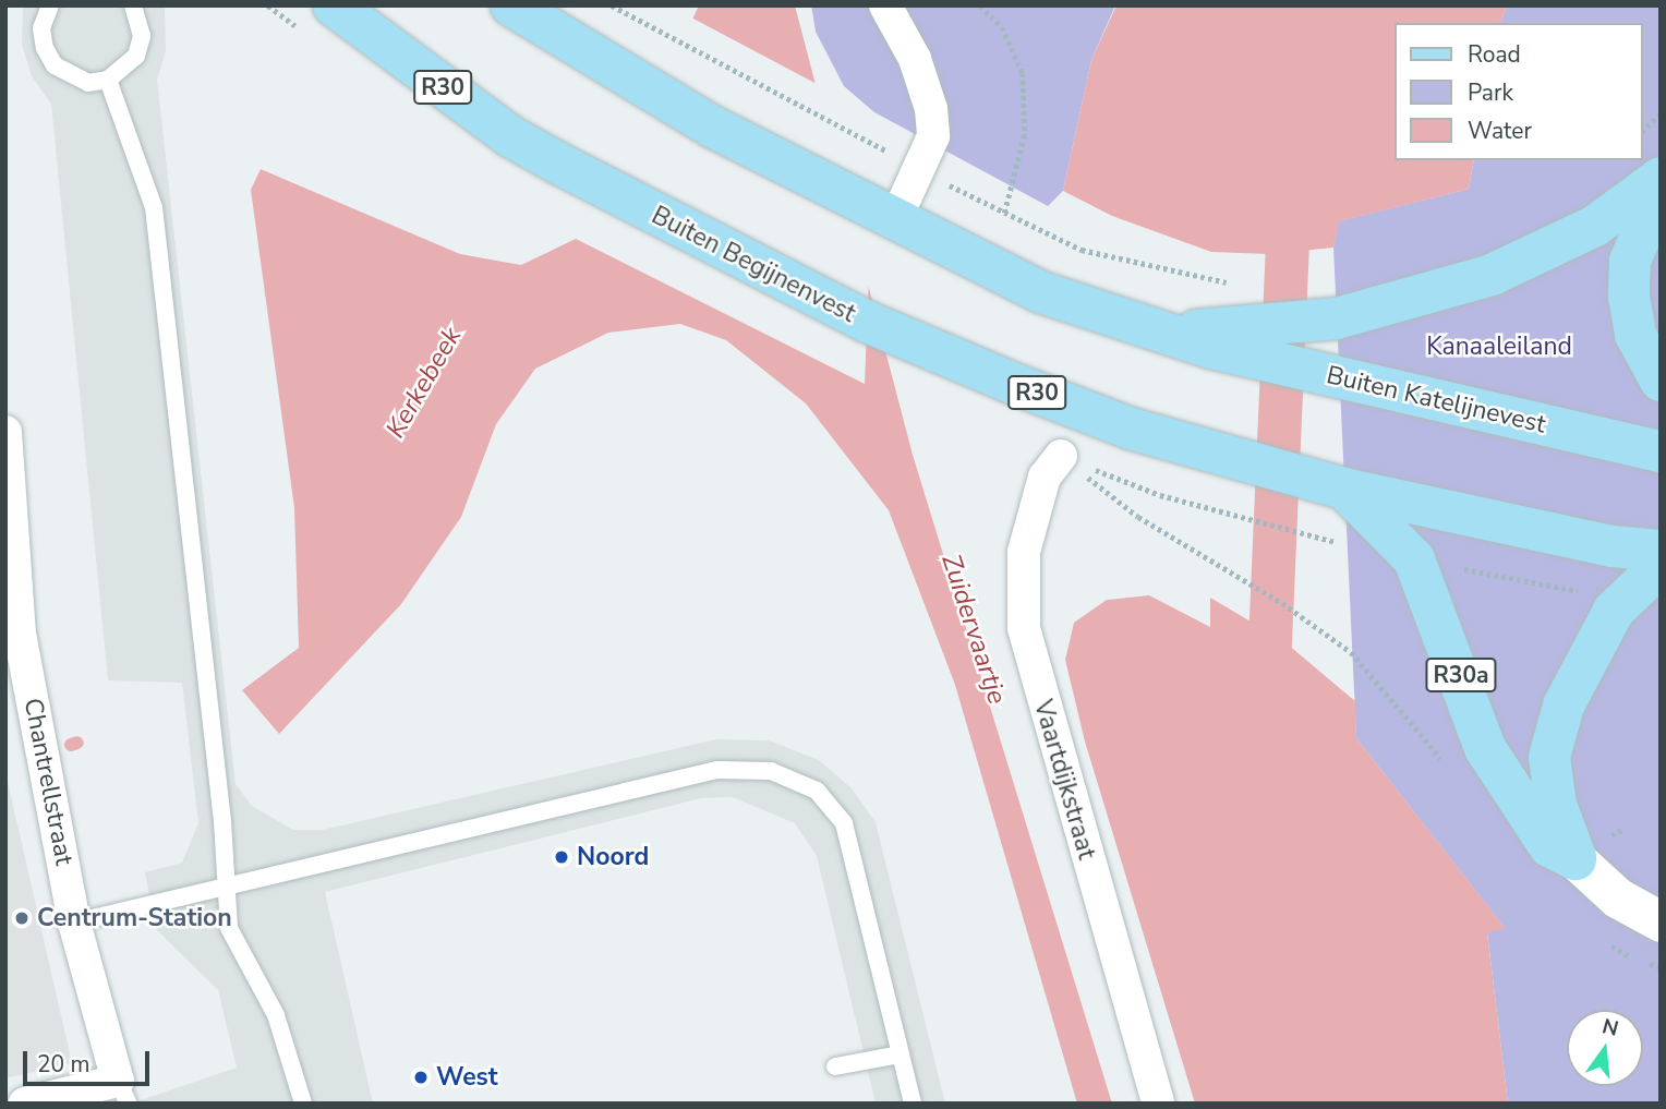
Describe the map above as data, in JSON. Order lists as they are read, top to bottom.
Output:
{
  "streets": {
    "main road": [
      "R30",
      "Buiten Begijnenvest",
      "Buiten Katelijnevest",
      "R30a"
    ],
    "street": ["Vaartdijkstraat", "Chantrellstraat"]
  },
  "crossings": [
    ["R30", "Buiten Begijnenvest"],
    ["R30", "R30a"],
    ["Buiten Begijnenvest", "R30a"]
  ],
  "water": ["Kerkebeek", "Zuidervaartje"],
  "parks": ["Kanaaleiland"],
  "places": ["Noord", "Centrum-Station", "West"],
  "legend": ["Road", "Park", "Water"],
  "scale_bar": "20 m",
  "north": "top"
}
